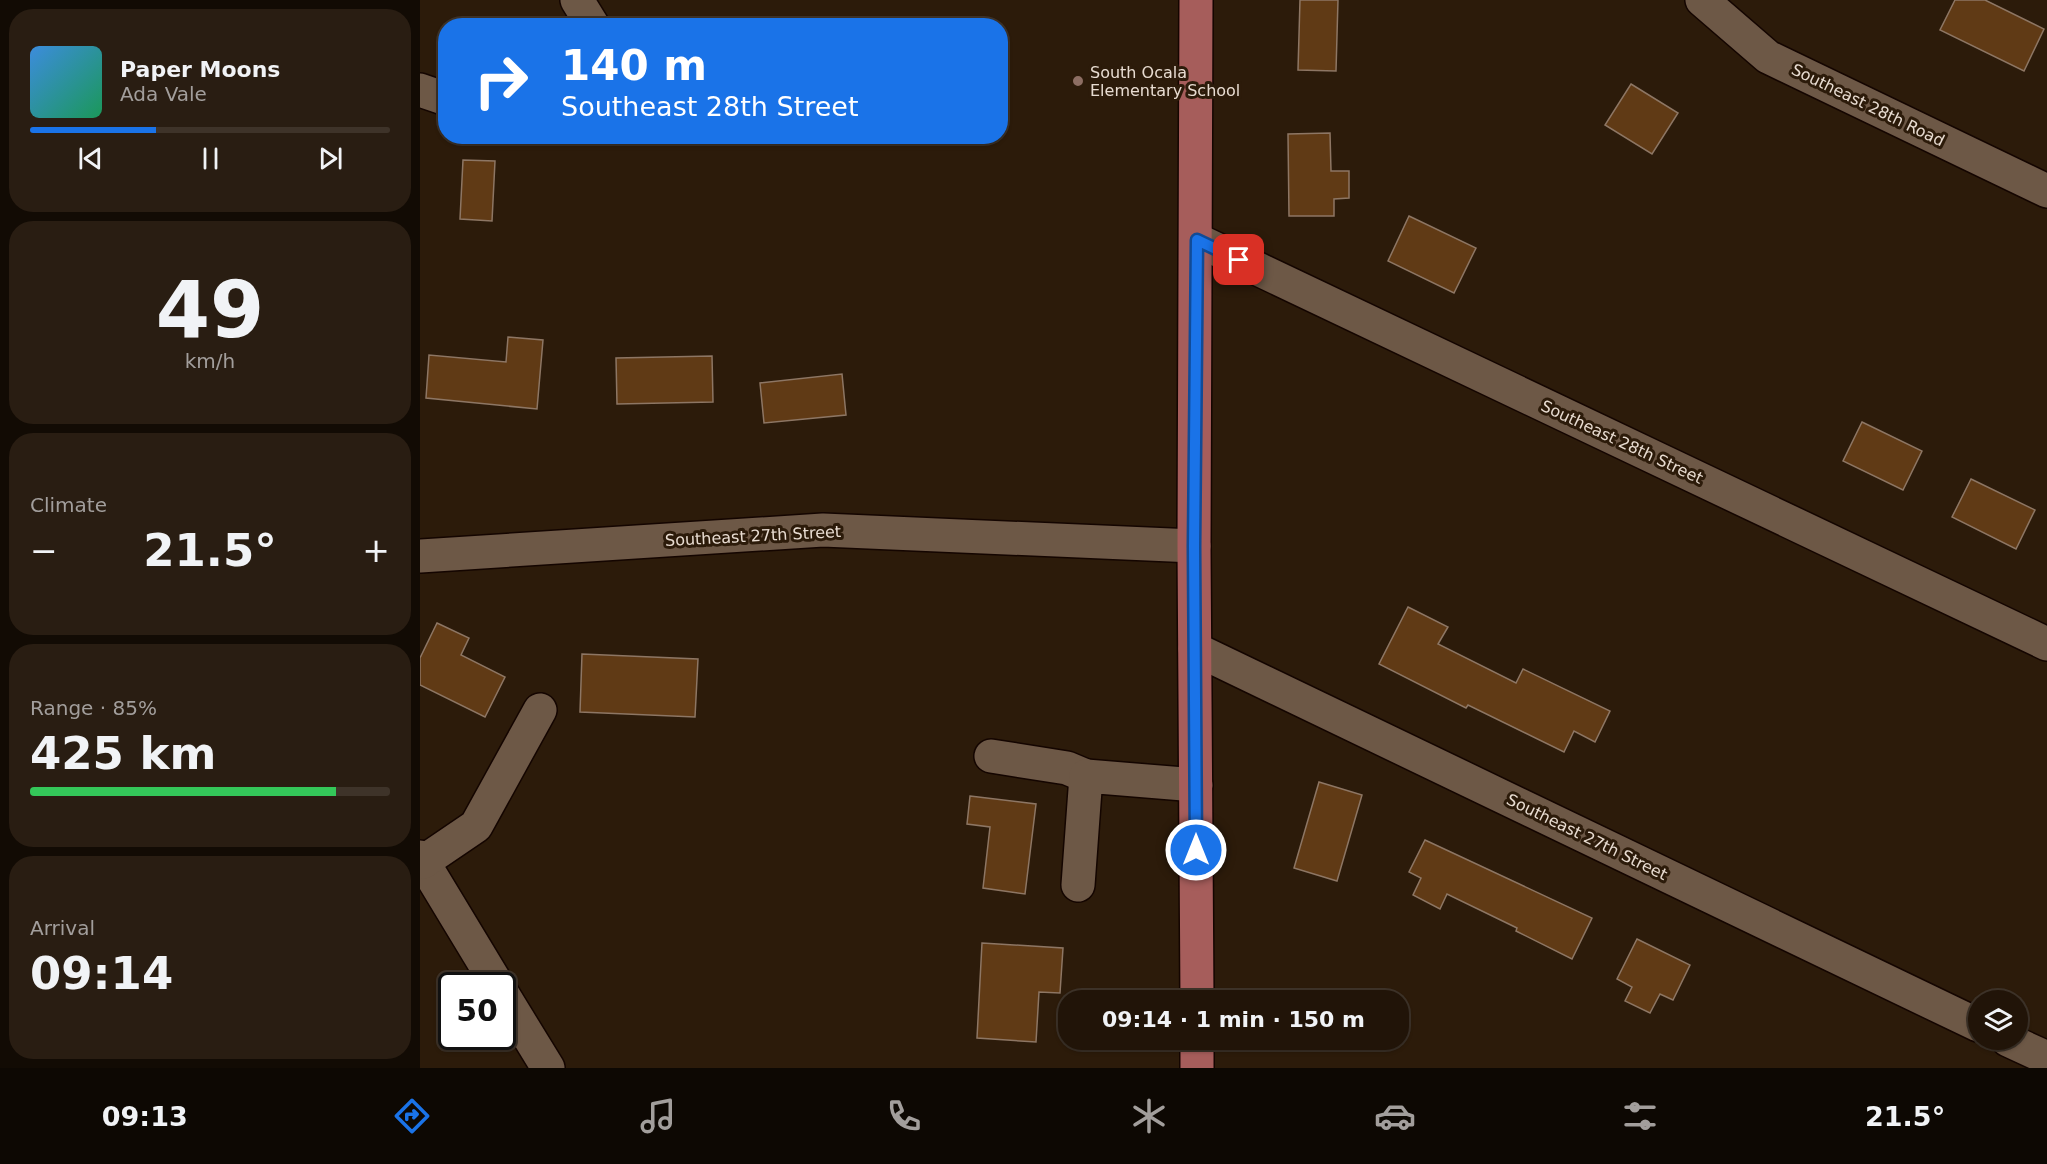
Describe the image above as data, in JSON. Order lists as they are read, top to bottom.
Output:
{
  "streets": {
    "street": ["Southeast 28th Road", "Southeast 28th Street", "Southeast 27th Street"]
  },
  "places": ["South Ocala Elementary School"],
  "page": {
    "turn": ["140 m", "Southeast 28th Street"],
    "song": ["Paper Moons", "Ada Vale"],
    "tile": [
      ["49", "km/h"],
      "Climate",
      ["Range · 85%", "425 km"],
      ["Arrival", "09:14"]
    ],
    "heat": ["−", "21.5°", "+"],
    "limit": "50",
    "trip": "09:14 · 1 min · 150 m",
    "tabs": ["09:13", "21.5°"]
  }
}
